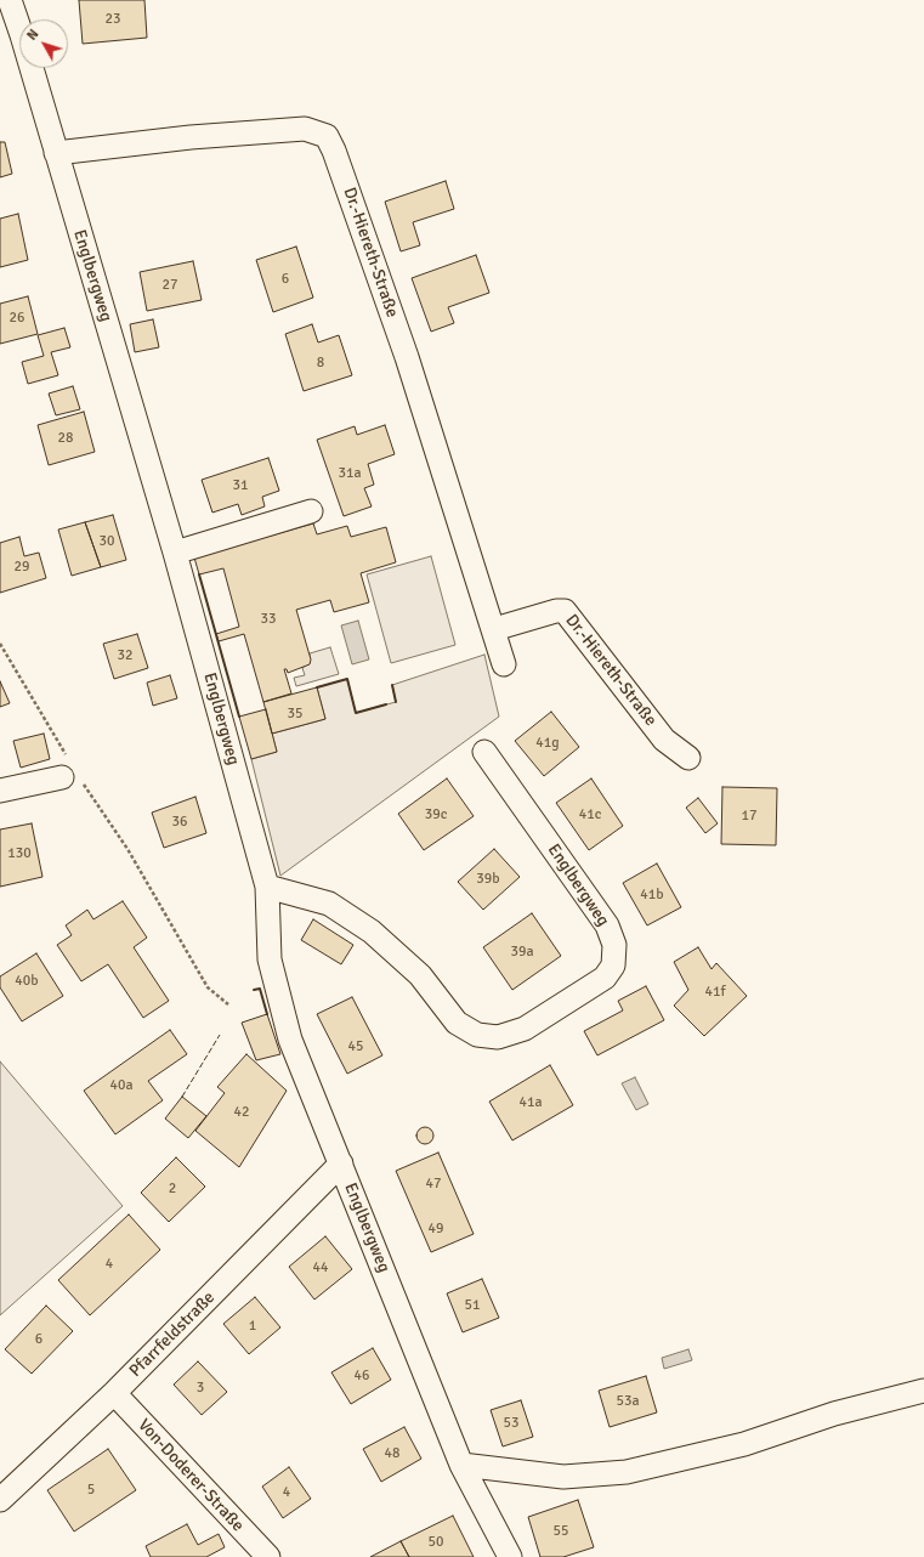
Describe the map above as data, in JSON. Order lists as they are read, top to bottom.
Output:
{
  "streets": {
    "street": [
      "Dr.-Hiereth-Straße",
      "Englbergweg",
      "Pfarrfeldstraße",
      "Von-Doderer-Straße"
    ]
  },
  "crossings": [
    ["Dr.-Hiereth-Straße", "Englbergweg"],
    ["Englbergweg", "Pfarrfeldstraße"],
    ["Pfarrfeldstraße", "Von-Doderer-Straße"]
  ],
  "house_numbers": [
    "23",
    "6",
    "27",
    "26",
    "8",
    "28",
    "31a",
    "31",
    "30",
    "29",
    "33",
    "32",
    "35",
    "41g",
    "39c",
    "41c",
    "17",
    "36",
    "130",
    "39b",
    "41b",
    "39a",
    "40b",
    "41f",
    "45",
    "40a",
    "41a",
    "42",
    "47",
    "2",
    "49",
    "4",
    "44",
    "51",
    "1",
    "6",
    "46",
    "3",
    "53a",
    "53",
    "48",
    "5",
    "4",
    "55",
    "50"
  ],
  "north": "top left"
}
